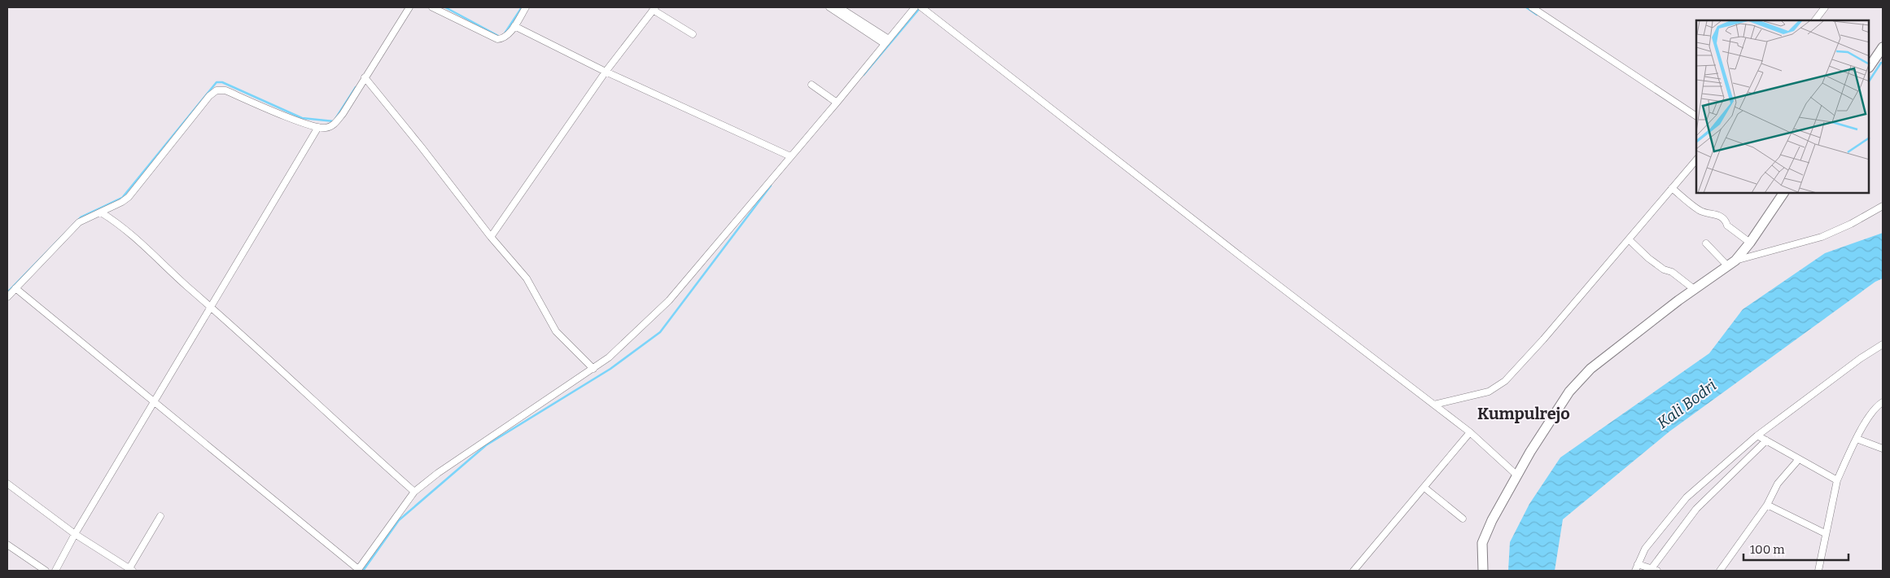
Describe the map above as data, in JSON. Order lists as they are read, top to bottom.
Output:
{
  "districts": ["Kumpulrejo"],
  "water": ["Kali Bodri"],
  "scale_bar": "100 m"
}
